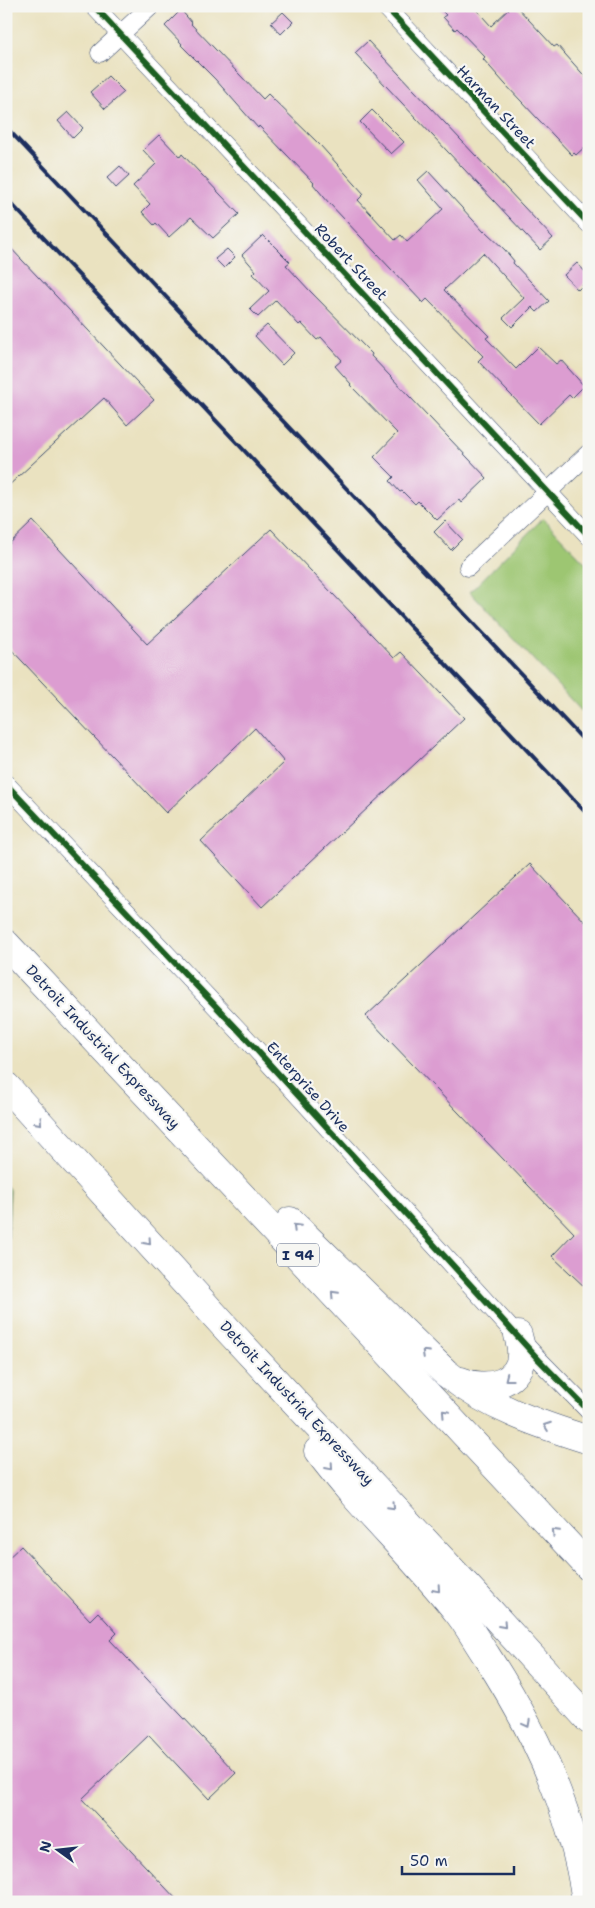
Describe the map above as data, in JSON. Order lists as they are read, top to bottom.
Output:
{
  "streets": {
    "highway": ["Detroit Industrial Expressway", "I 94"],
    "street": ["Harman Street", "Robert Street", "Enterprise Drive"]
  },
  "scale_bar": "50 m",
  "north": "left"
}
